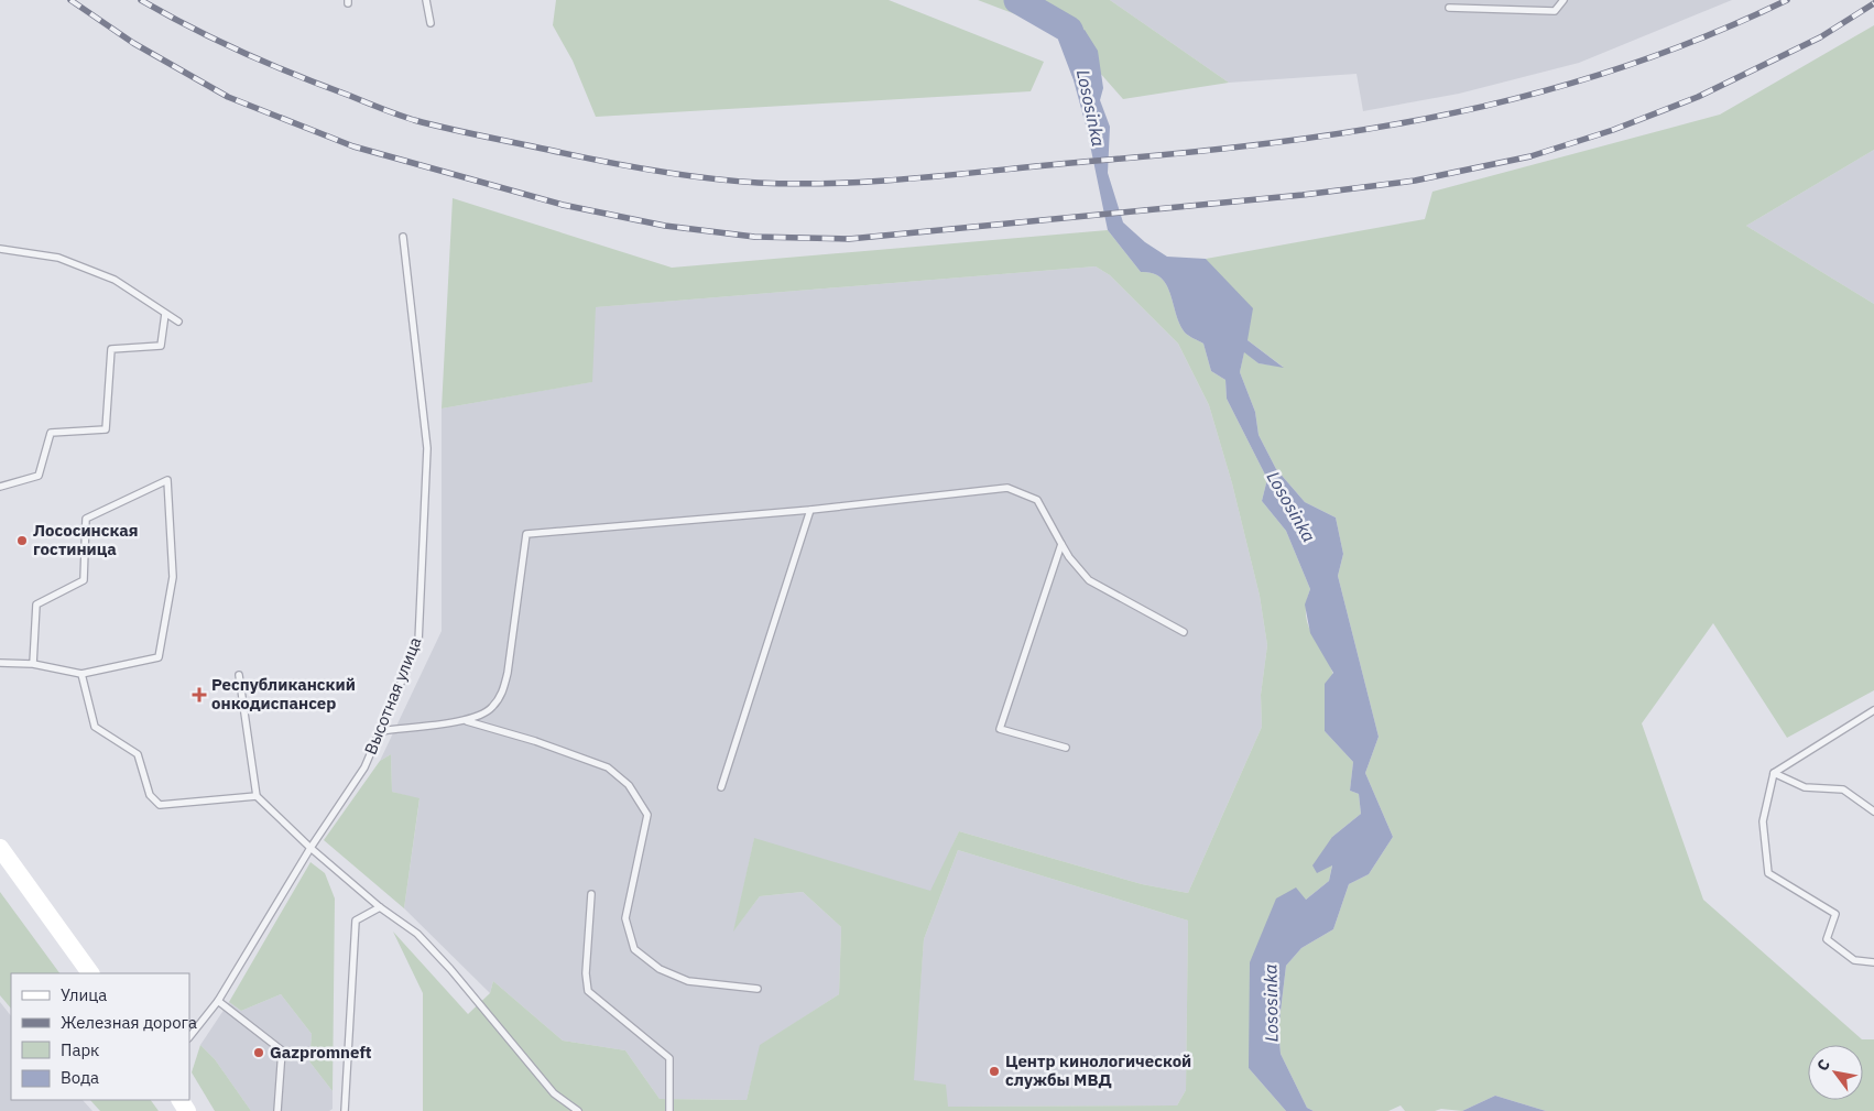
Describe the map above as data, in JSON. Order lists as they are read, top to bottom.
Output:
{
  "streets": {
    "lane": ["Высотная улица"]
  },
  "water": ["Lososinka"],
  "places": {
    "other": ["Лососинская гостиница", "Gazpromneft", "Центр кинологической службы МВД"],
    "health": ["Республиканский онкодиспансер"]
  },
  "legend": [
    "Улица",
    "Железная дорога",
    "Парк",
    "Вода"
  ],
  "north": "top left"
}
